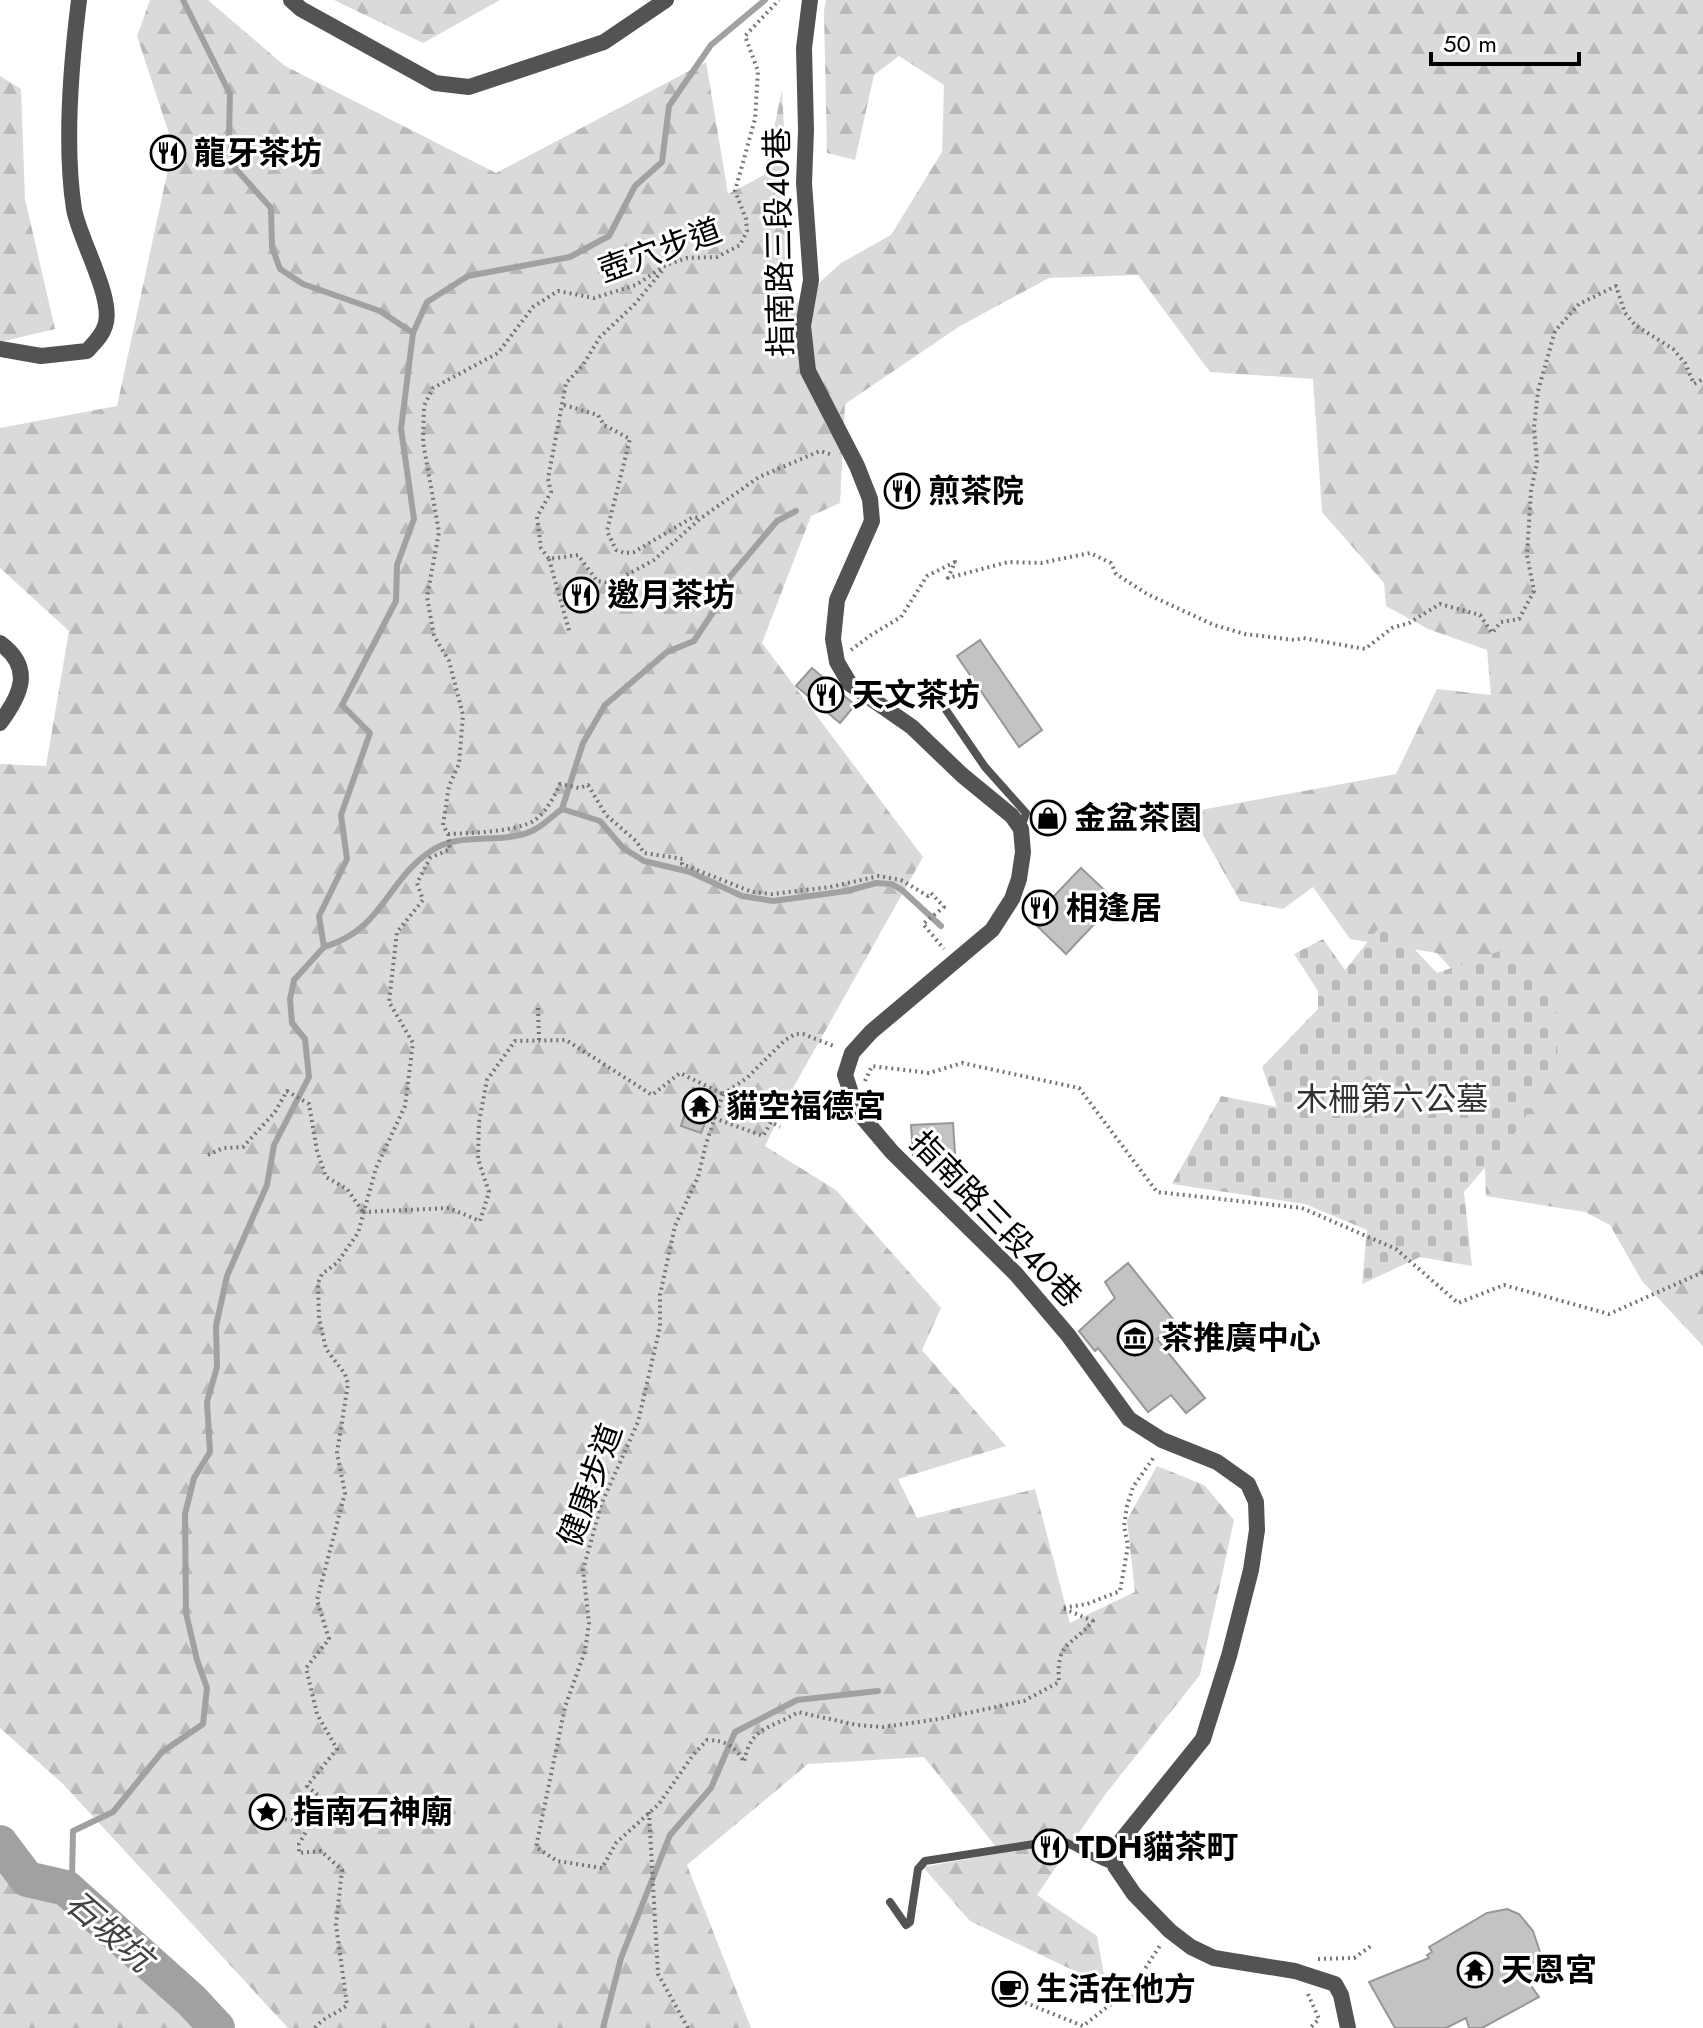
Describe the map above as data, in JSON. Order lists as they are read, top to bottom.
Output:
{
  "streets": {
    "street": ["指南路三段40巷"],
    "path": ["壺穴步道", "健康步道"]
  },
  "crossings": [
    ["指南路三段40巷", "健康步道"]
  ],
  "water": ["石坡坑"],
  "parks": ["木柵第六公墓"],
  "places": {
    "restaurant": [
      "龍牙茶坊",
      "煎茶院",
      "邀月茶坊",
      "天文茶坊",
      "相逢居",
      "TDH貓茶町"
    ],
    "shop": ["金盆茶園"],
    "temple": ["貓空福德宮", "天恩宮"],
    "museum": ["茶推廣中心"],
    "place": ["指南石神廟"],
    "cafe": ["生活在他方"]
  },
  "scale_bar": "50 m"
}
